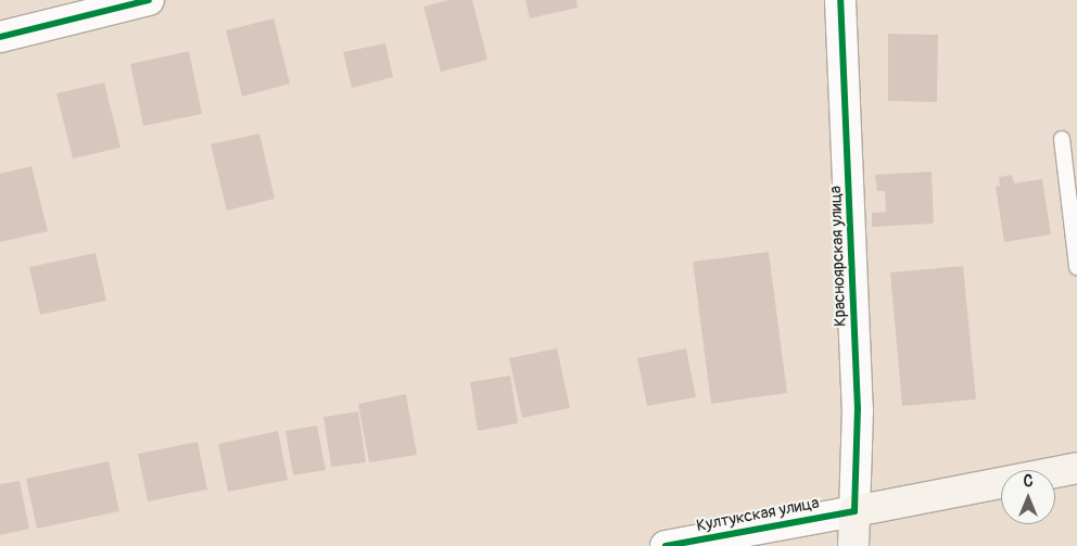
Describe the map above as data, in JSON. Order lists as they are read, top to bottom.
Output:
{
  "streets": {
    "main road": ["Красноярская улица", "Култукская улица"]
  },
  "crossings": [
    ["Красноярская улица", "Култукская улица"]
  ],
  "north": "top"
}
